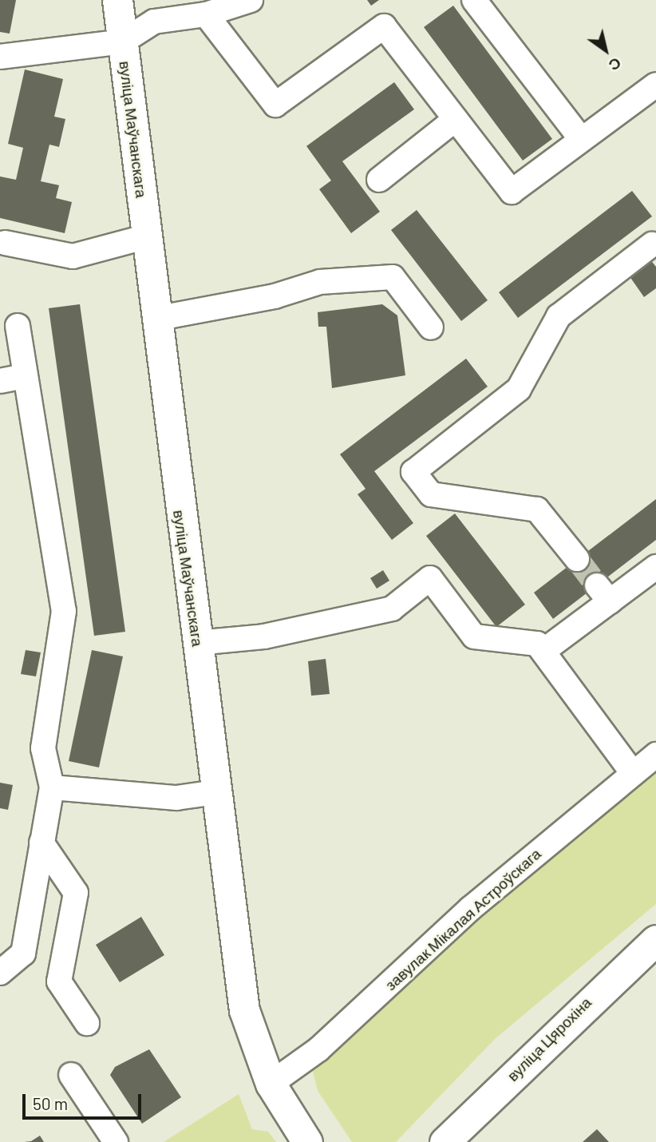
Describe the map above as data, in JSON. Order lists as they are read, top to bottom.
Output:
{
  "streets": {
    "main road": ["вуліца Маўчанскага", "вуліца Цярохіна"],
    "street": ["завулак Мікалая Астроўскага"]
  },
  "crossings": [
    ["вуліца Маўчанскага", "завулак Мікалая Астроўскага"]
  ],
  "scale_bar": "50 m",
  "north": "bottom right"
}
